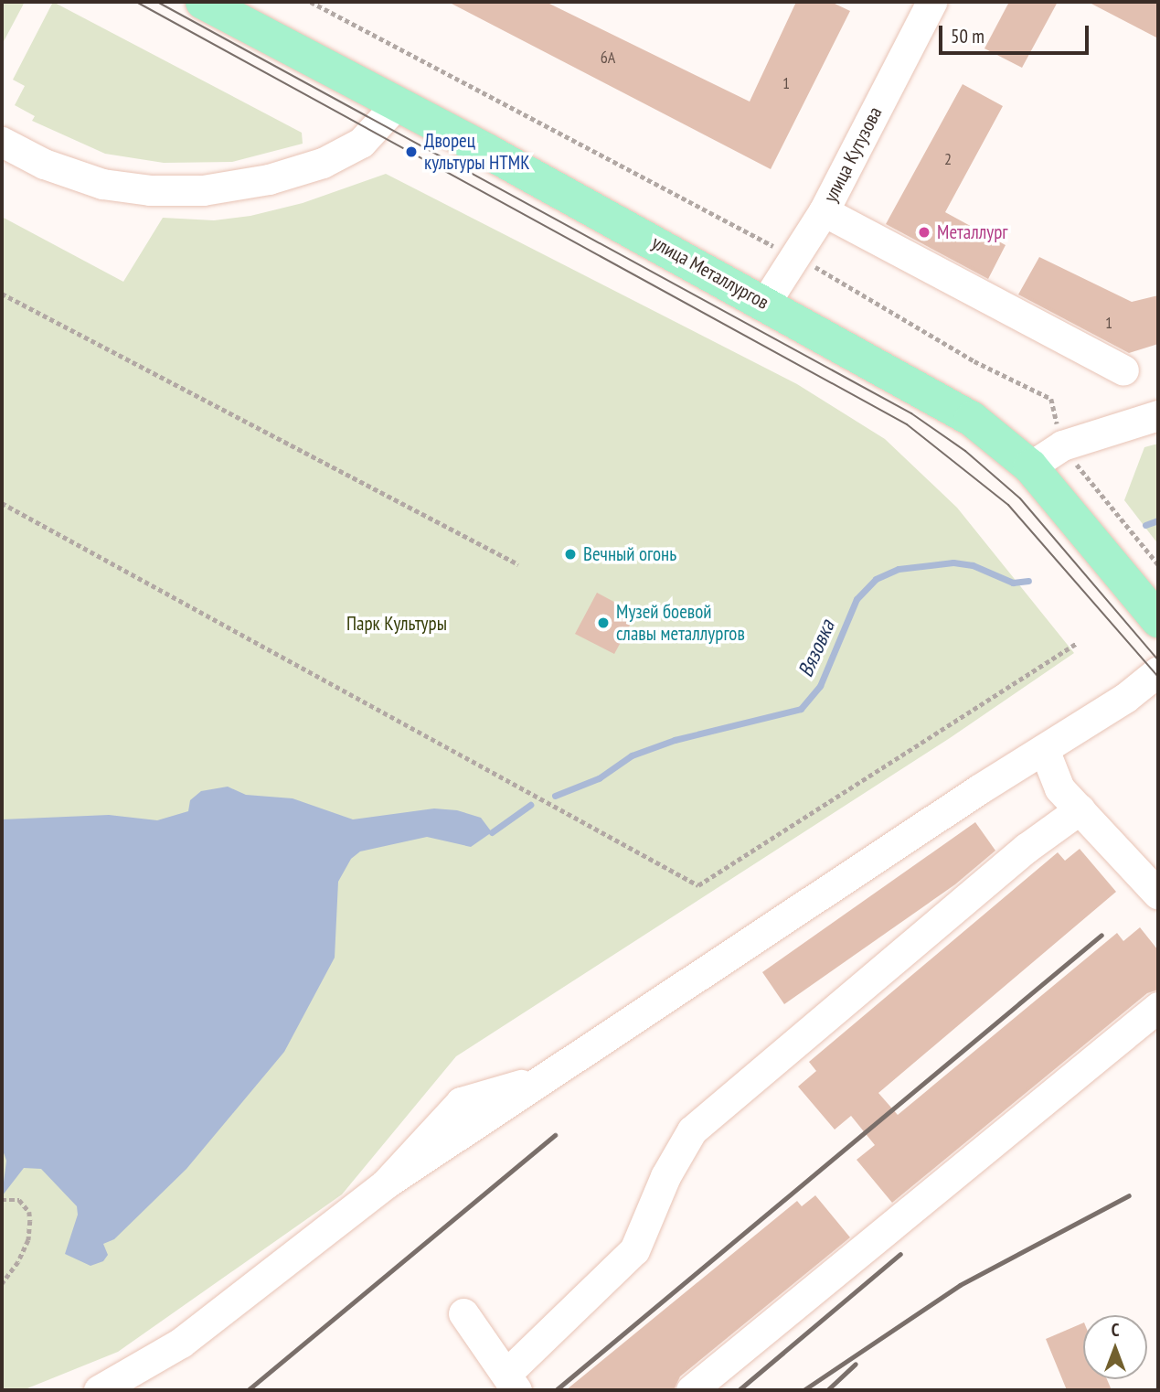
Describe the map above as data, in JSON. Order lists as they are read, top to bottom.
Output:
{
  "streets": {
    "main road": ["улица Металлургов"],
    "street": ["улица Кутузова"]
  },
  "crossings": [
    ["улица Кутузова", "улица Металлургов"]
  ],
  "water": ["Вязовка"],
  "parks": ["Парк Культуры"],
  "places": [
    "Дворец культуры НТМК",
    "Металлург",
    "Вечный огонь",
    "Музей боевой славы металлургов"
  ],
  "house_numbers": [
    "6А",
    "1",
    "2",
    "1"
  ],
  "scale_bar": "50 m",
  "north": "top"
}
